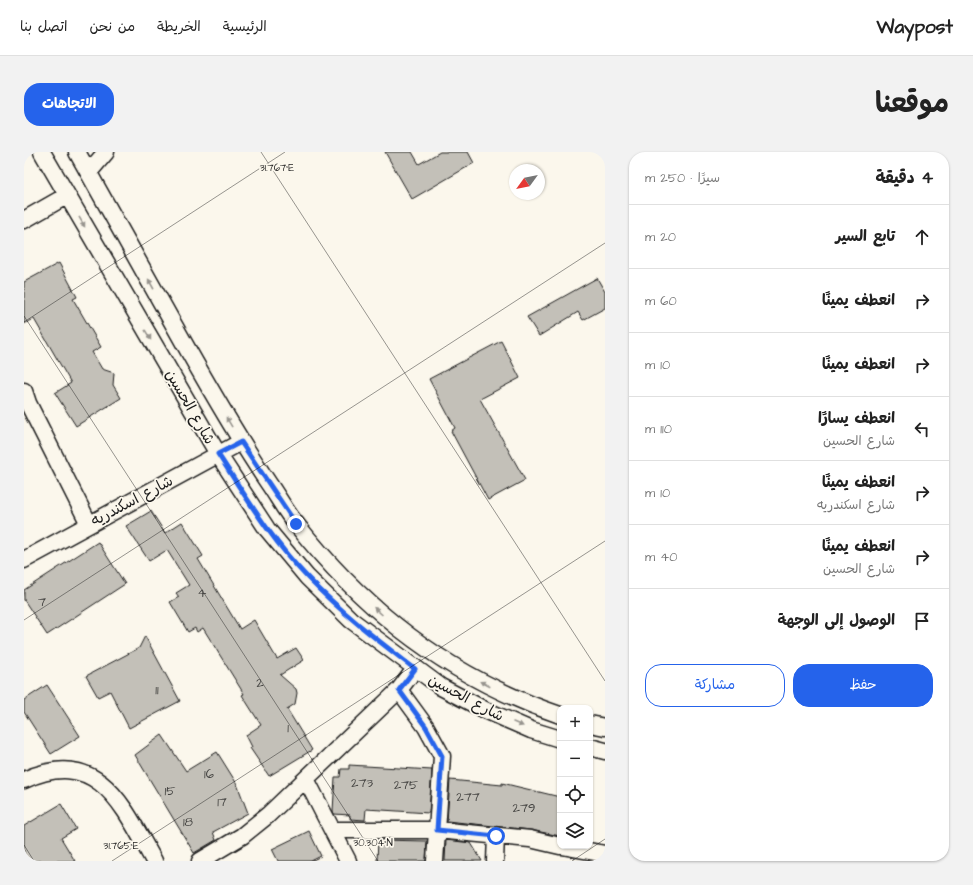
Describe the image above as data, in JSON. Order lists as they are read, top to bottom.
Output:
{
  "streets": {
    "street": ["شارع الحسين", "شارع اسكندريه"]
  },
  "crossings": [
    ["شارع الحسين", "شارع اسكندريه"]
  ],
  "house_numbers": [
    "4",
    "7",
    "2",
    "11",
    "1",
    "16",
    "273",
    "275",
    "15",
    "277",
    "17",
    "279",
    "18"
  ],
  "north": "bottom left",
  "page": {
    "header": "Waypost",
    "nav": [
      "الرئيسية",
      "الخريطة",
      "من نحن",
      "اتصل بنا"
    ],
    "title": "موقعنا",
    "buttons": [
      "الاتجاهات",
      ["حفظ", "مشاركة"]
    ],
    "heading": ["4 دقيقة", "سيرًا · 250 m"],
    "list": [
      ["تابع السير", "20 m"],
      ["انعطف يمينًا", "60 m"],
      ["انعطف يمينًا", "10 m"],
      ["انعطف يسارًا", "شارع الحسين", "110 m"],
      ["انعطف يمينًا", "شارع اسكندريه", "10 m"],
      ["انعطف يمينًا", "شارع الحسين", "40 m"],
      "الوصول إلى الوجهة"
    ],
    "map_buttons": ["+", "−"]
  },
  "coordinates": ["31.767°E", "30.304°N", "31.765°E"]
}
